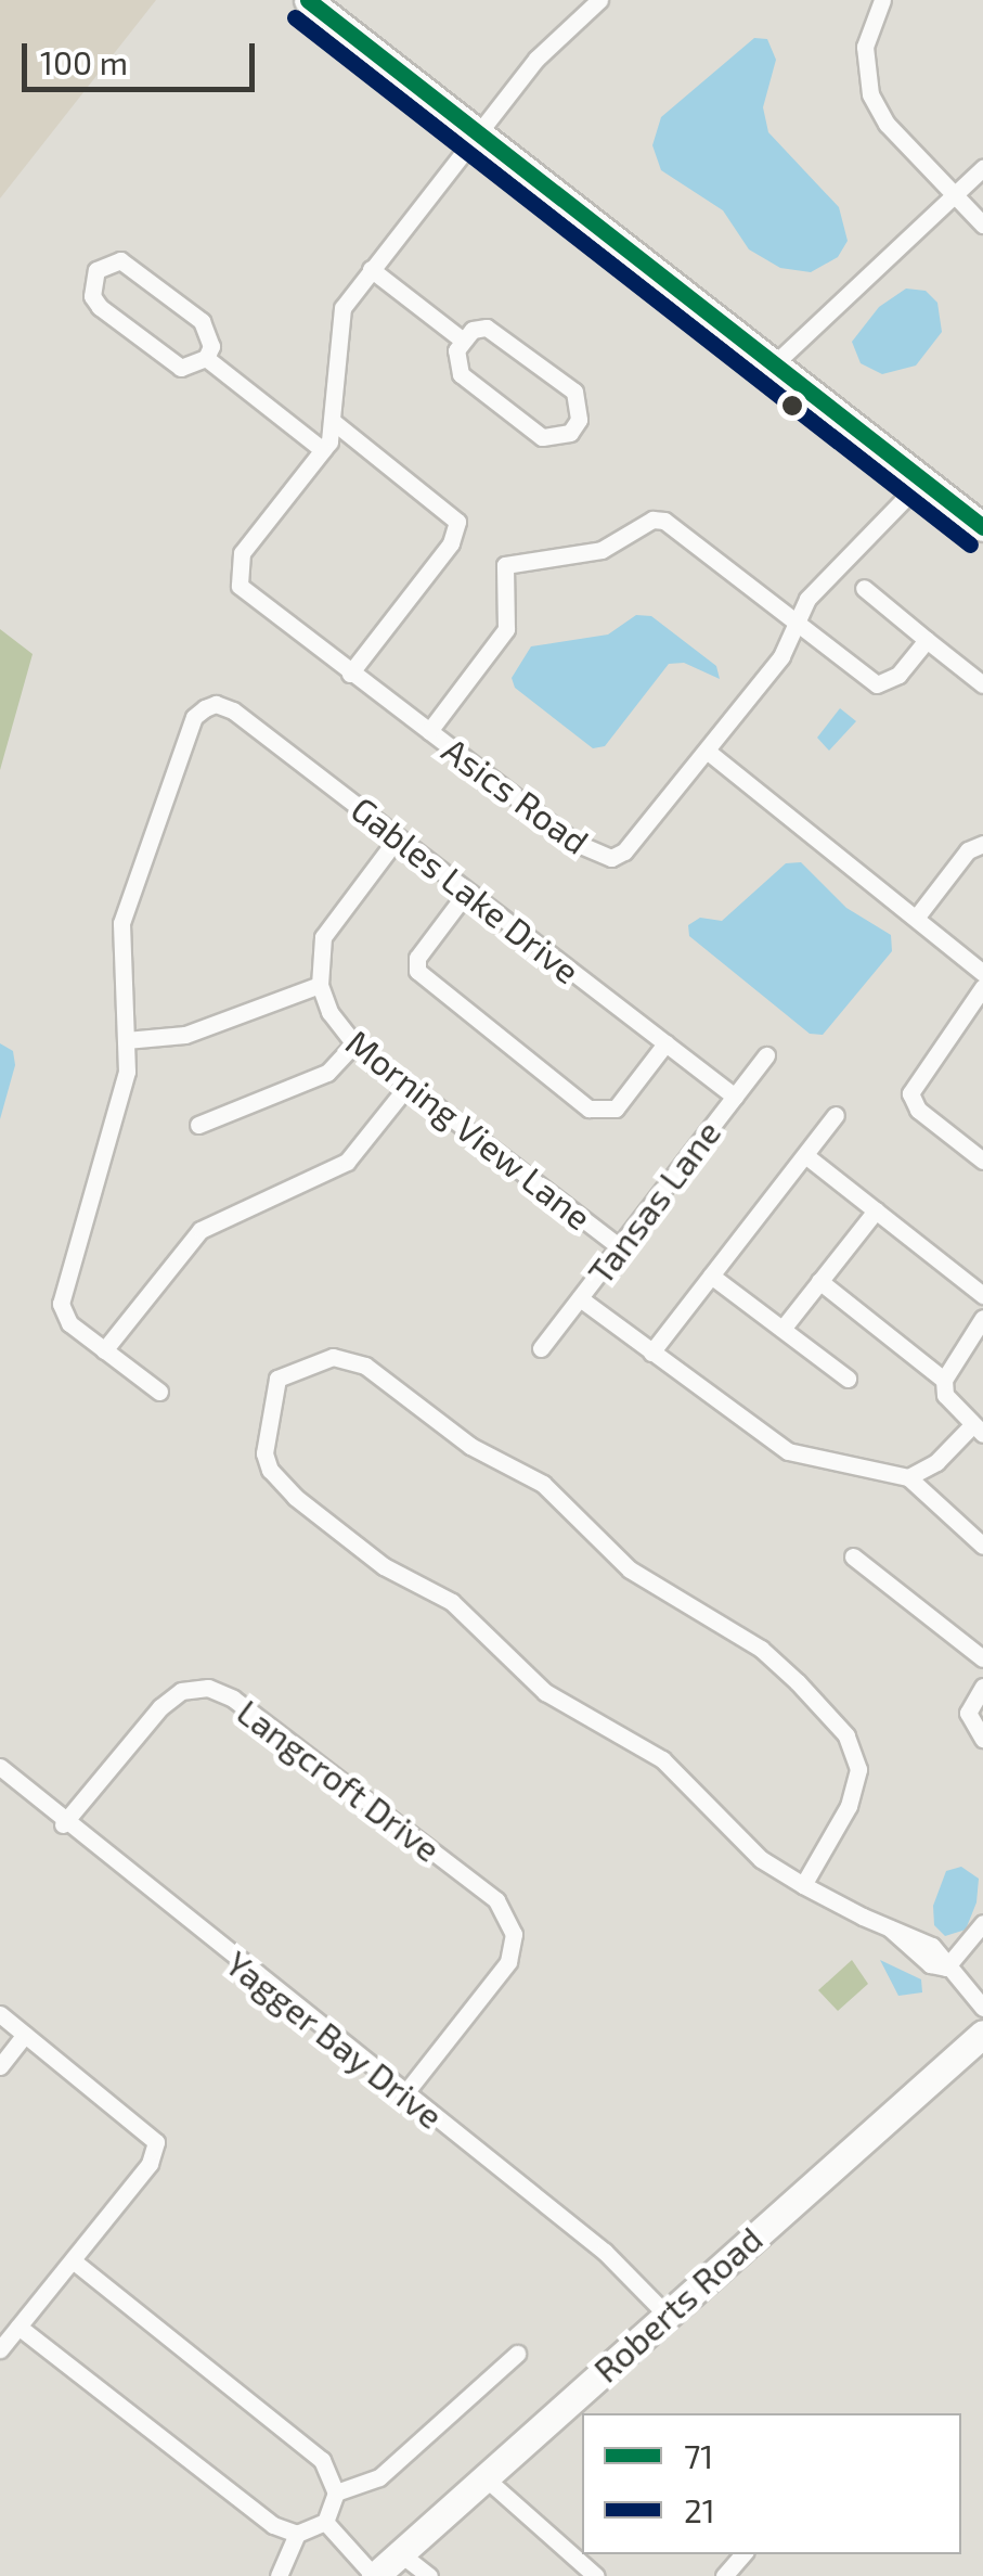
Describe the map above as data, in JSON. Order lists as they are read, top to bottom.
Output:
{
  "streets": {
    "main road": ["Roberts Road"],
    "street": [
      "Asics Road",
      "Gables Lake Drive",
      "Morning View Lane",
      "Tansas Lane",
      "Langcroft Drive",
      "Yagger Bay Drive"
    ]
  },
  "crossings": [
    ["Gables Lake Drive", "Tansas Lane"],
    ["Morning View Lane", "Tansas Lane"],
    ["Langcroft Drive", "Yagger Bay Drive"],
    ["Yagger Bay Drive", "Roberts Road"]
  ],
  "lines": ["transit line 71", "transit line 21"],
  "legend": ["71", "21"],
  "scale_bar": "100 m"
}
